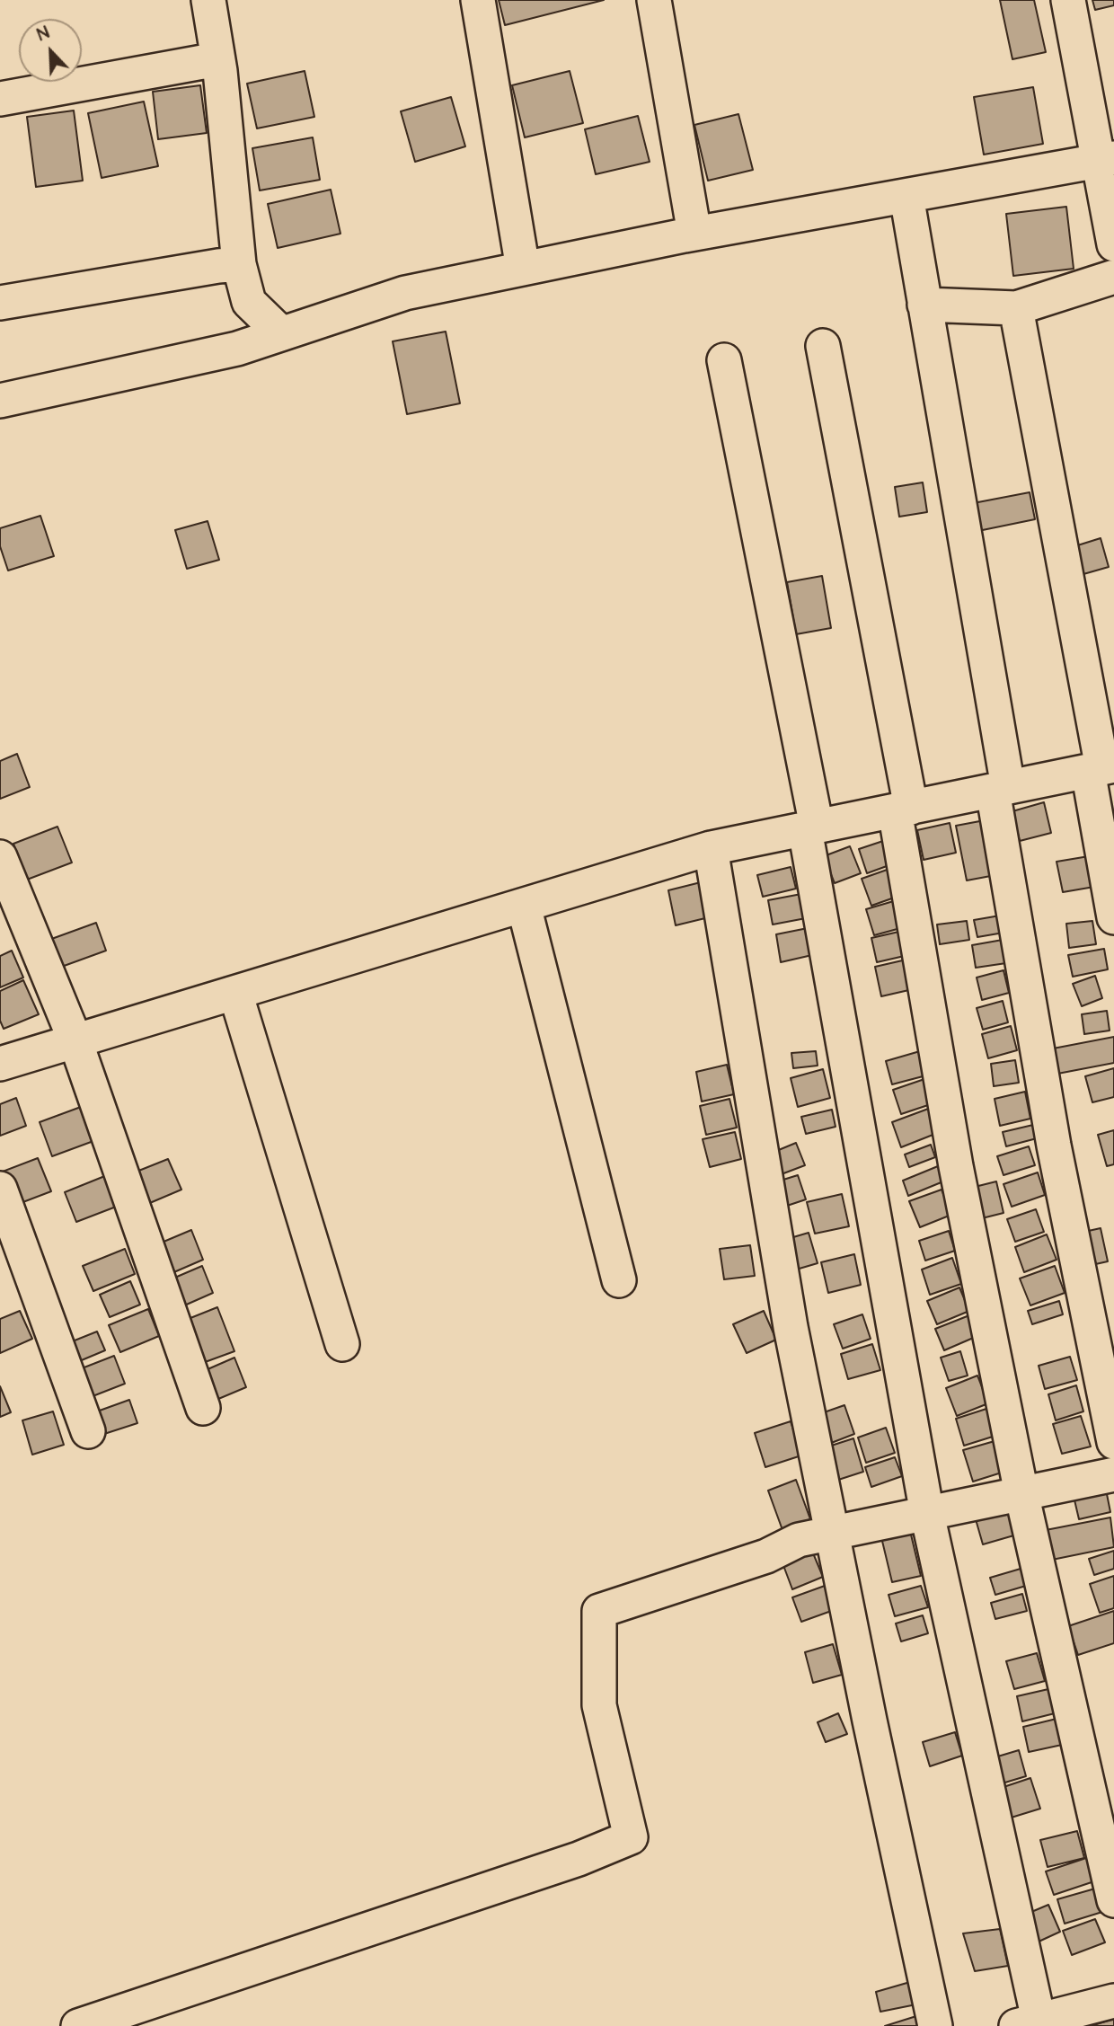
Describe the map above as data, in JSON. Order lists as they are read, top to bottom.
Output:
{
  "north": "top left"
}
